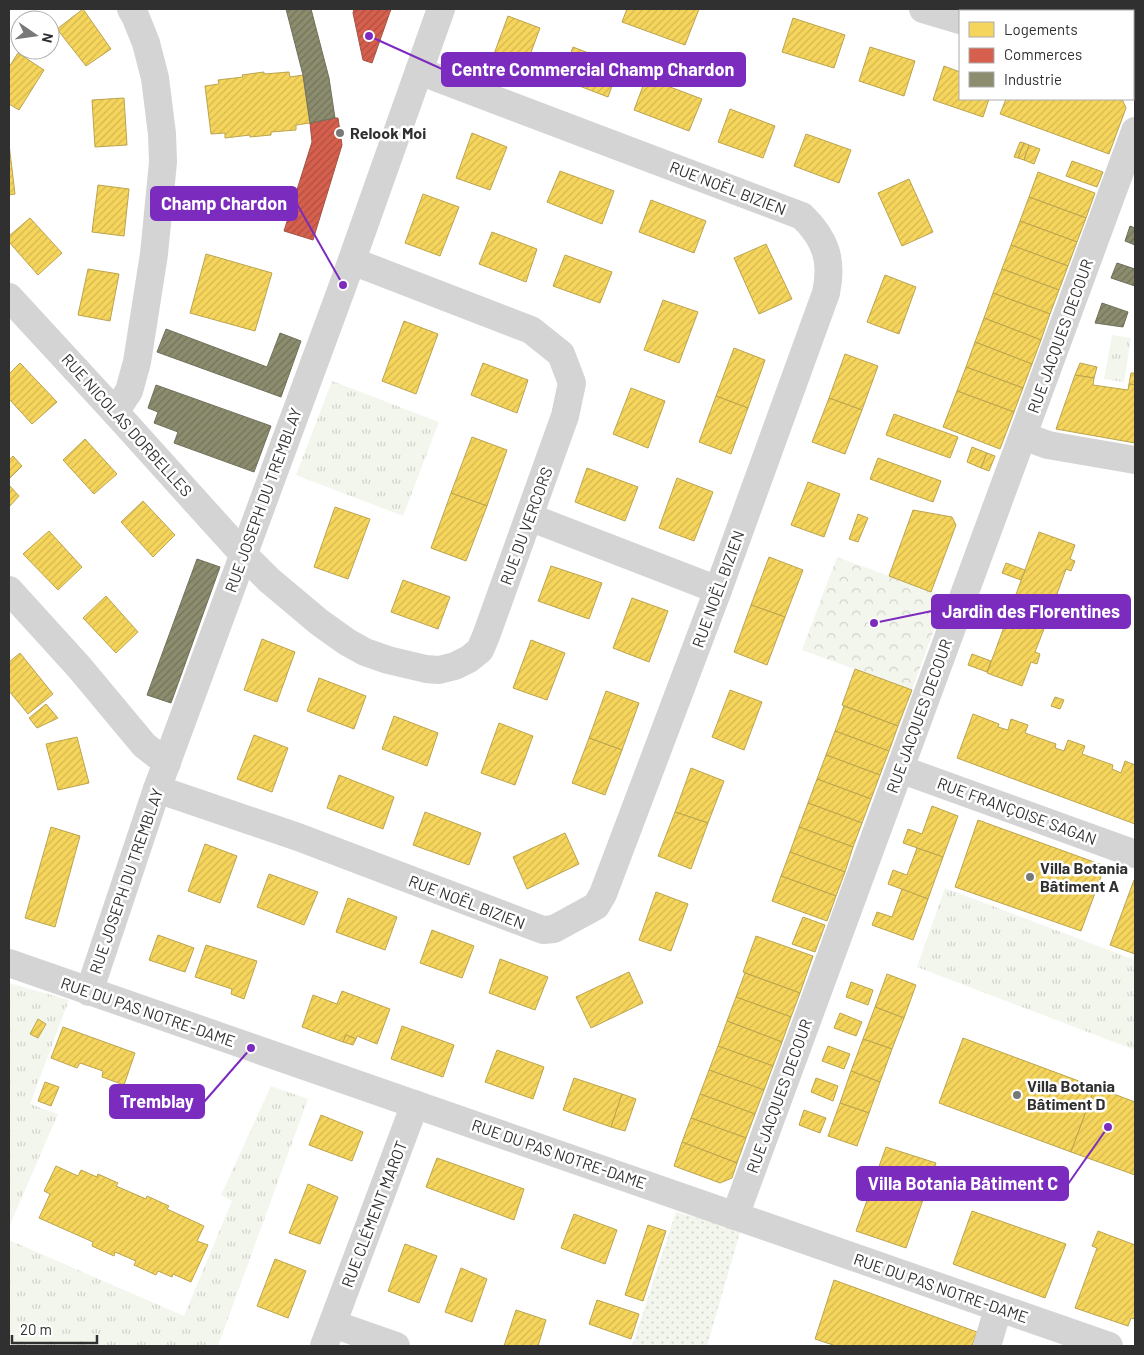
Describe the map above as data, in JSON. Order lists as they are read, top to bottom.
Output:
{
  "streets": {
    "street": [
      "RUE NOËL BIZIEN",
      "RUE JACQUES DECOUR",
      "RUE NICOLAS DORBELLES",
      "RUE JOSEPH DU TREMBLAY",
      "RUE DU VERCORS",
      "RUE FRANÇOISE SAGAN",
      "RUE DU PAS NOTRE-DAME",
      "RUE CLÉMENT MAROT"
    ]
  },
  "crossings": [
    ["RUE NOËL BIZIEN", "RUE JOSEPH DU TREMBLAY"],
    ["RUE JACQUES DECOUR", "RUE FRANÇOISE SAGAN"],
    ["RUE JACQUES DECOUR", "RUE DU PAS NOTRE-DAME"],
    ["RUE NICOLAS DORBELLES", "RUE JOSEPH DU TREMBLAY"],
    ["RUE NICOLAS DORBELLES", "RUE DU VERCORS"],
    ["RUE JOSEPH DU TREMBLAY", "RUE DU VERCORS"],
    ["RUE JOSEPH DU TREMBLAY", "RUE DU PAS NOTRE-DAME"],
    ["RUE DU PAS NOTRE-DAME", "RUE CLÉMENT MAROT"]
  ],
  "places": [
    "Centre Commercial Champ Chardon",
    "Relook Moi",
    "Champ Chardon",
    "Jardin des Florentines",
    "Villa Botania Bâtiment A",
    "Tremblay",
    "Villa Botania Bâtiment D",
    "Villa Botania Bâtiment C"
  ],
  "legend": ["Logements", "Commerces", "Industrie"],
  "scale_bar": "20 m",
  "north": "right"
}
